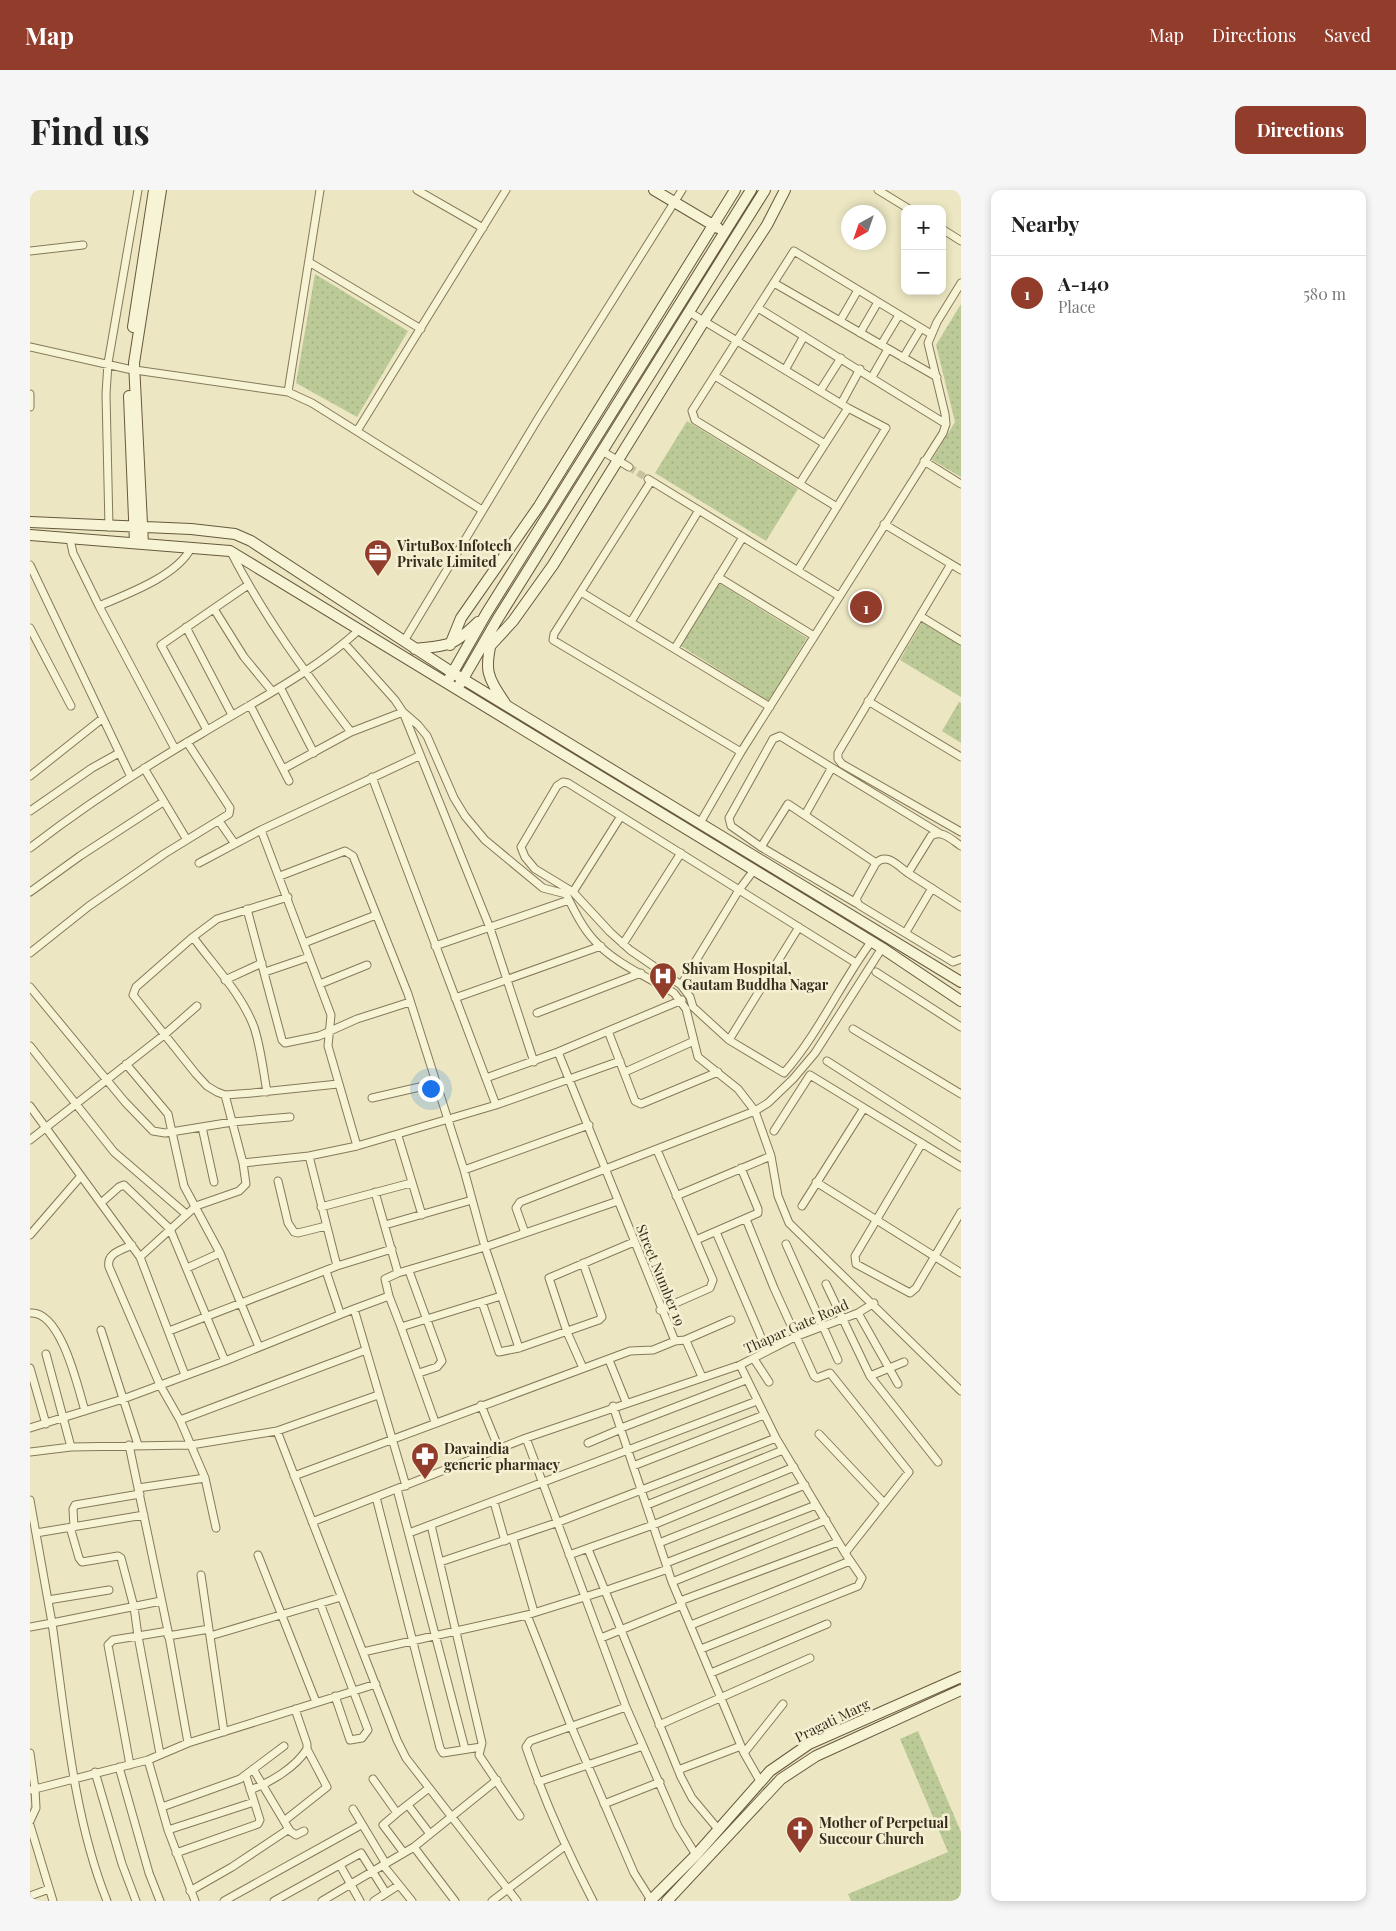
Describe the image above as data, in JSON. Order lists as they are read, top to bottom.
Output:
{
  "streets": {
    "street": ["Street Number 19", "Thapar Gate Road", "Pragati Marg"]
  },
  "crossings": [
    ["Street Number 19", "Thapar Gate Road"]
  ],
  "places": {
    "office": ["VirtuBox Infotech Private Limited"],
    "hospital": ["Shivam Hospital, Gautam Buddha Nagar"],
    "pharmacy": ["Davaindia generic pharmacy"],
    "church": ["Mother of Perpetual Succour Church"]
  },
  "north": "bottom left",
  "page": {
    "header": "Map",
    "nav": ["Map", "Directions", "Saved"],
    "buttons": "Directions",
    "title": "Find us",
    "heading": "Nearby",
    "map_buttons": ["+", "−"],
    "list": [
      {
        "mark": "1",
        "name": "A-140",
        "note": "Place",
        "value": "580 m"
      }
    ],
    "pins": "1"
  }
}
